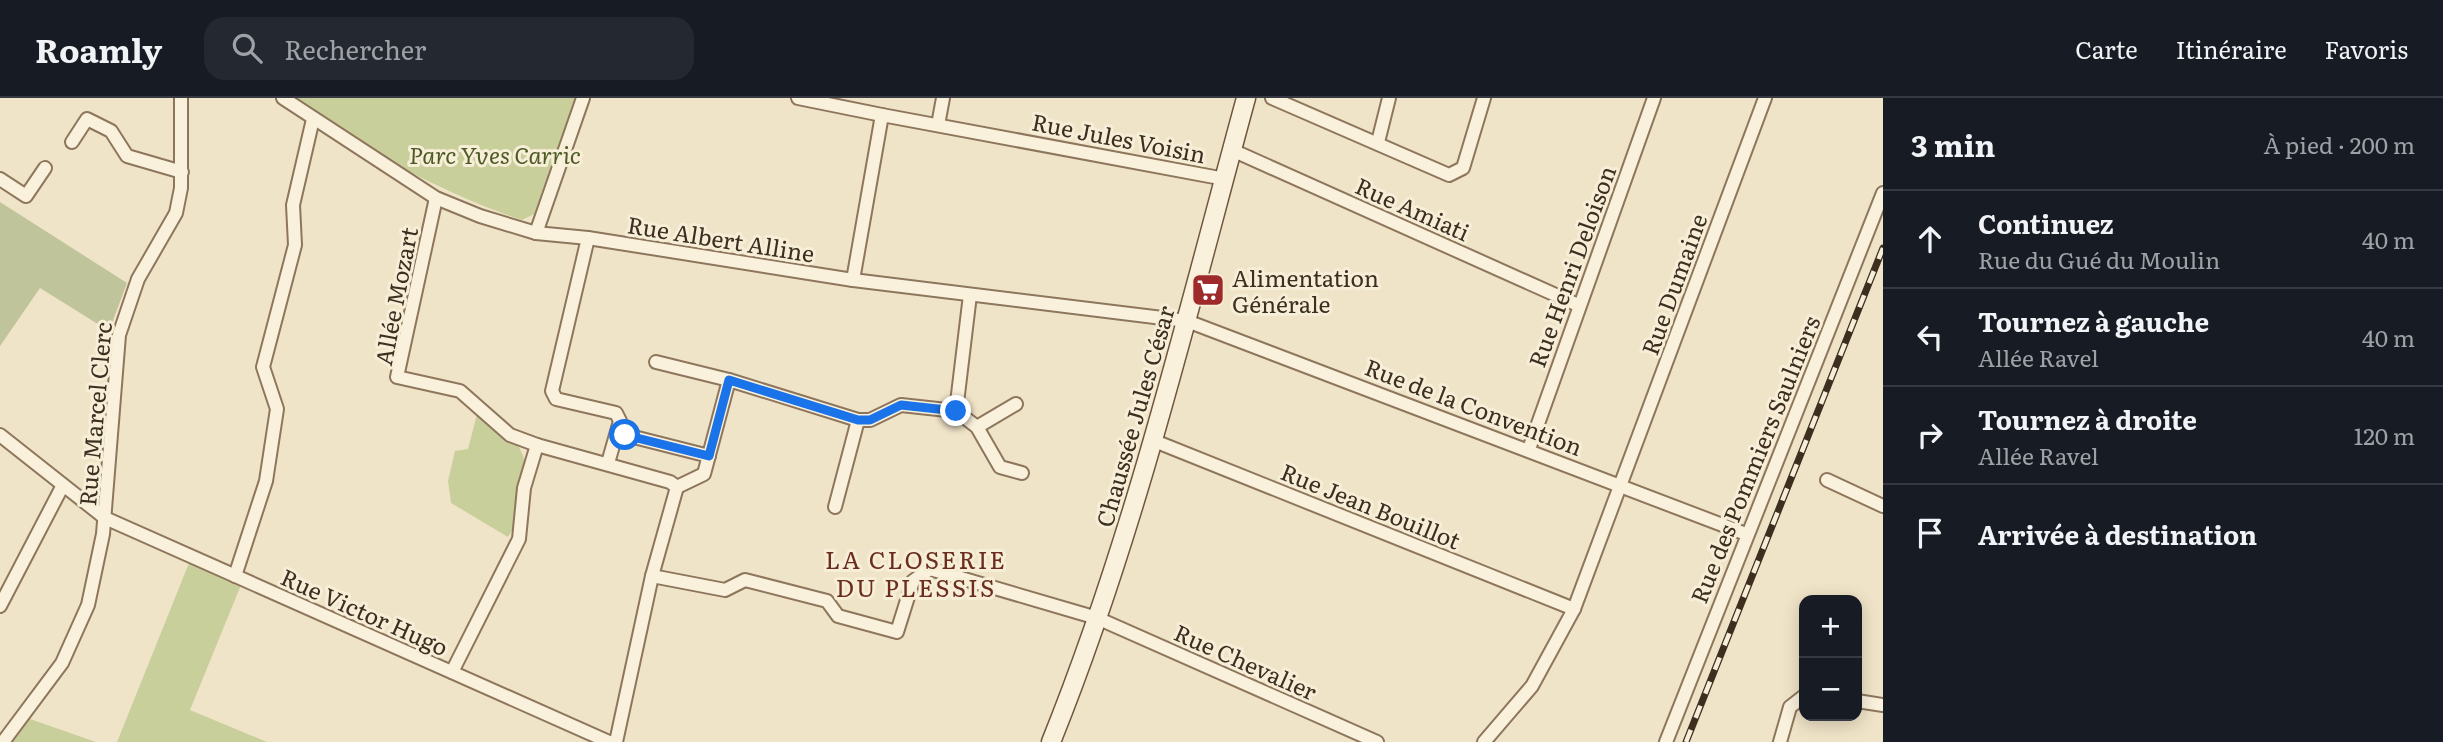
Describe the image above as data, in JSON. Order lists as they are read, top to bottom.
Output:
{
  "streets": {
    "street": [
      "Rue Jules Voisin",
      "Rue Amiati",
      "Rue Albert Alline",
      "Rue Henri Deloison",
      "Rue Dumaine",
      "Allée Mozart",
      "Rue de la Convention",
      "Rue Marcel Clerc",
      "Chaussée Jules César",
      "Rue des Pommiers Saulniers",
      "Rue Jean Bouillot",
      "Rue Victor Hugo",
      "Rue Chevalier"
    ]
  },
  "crossings": [
    ["Rue Jules Voisin", "Chaussée Jules César"],
    ["Rue Amiati", "Rue Henri Deloison"],
    ["Rue Amiati", "Chaussée Jules César"],
    ["Rue Albert Alline", "Allée Mozart"],
    ["Rue Albert Alline", "Rue de la Convention"],
    ["Rue Albert Alline", "Chaussée Jules César"],
    ["Rue Henri Deloison", "Rue de la Convention"],
    ["Rue Dumaine", "Rue de la Convention"],
    ["Rue Dumaine", "Rue Jean Bouillot"],
    ["Rue de la Convention", "Chaussée Jules César"],
    ["Rue de la Convention", "Rue des Pommiers Saulniers"],
    ["Rue Marcel Clerc", "Rue Victor Hugo"],
    ["Chaussée Jules César", "Rue Jean Bouillot"],
    ["Chaussée Jules César", "Rue Chevalier"]
  ],
  "districts": ["LA CLOSERIE DU PLESSIS"],
  "parks": ["Parc Yves Carric"],
  "places": {
    "supermarket": ["Alimentation Générale"]
  },
  "page": {
    "header": "Roamly",
    "search": "Rechercher",
    "nav": ["Carte", "Itinéraire", "Favoris"],
    "heading": ["3 min", "À pied · 200 m"],
    "list": [
      ["Continuez", "Rue du Gué du Moulin", "40 m"],
      ["Tournez à gauche", "Allée Ravel", "40 m"],
      ["Tournez à droite", "Allée Ravel", "120 m"],
      "Arrivée à destination"
    ],
    "map_buttons": ["+", "−"]
  }
}
